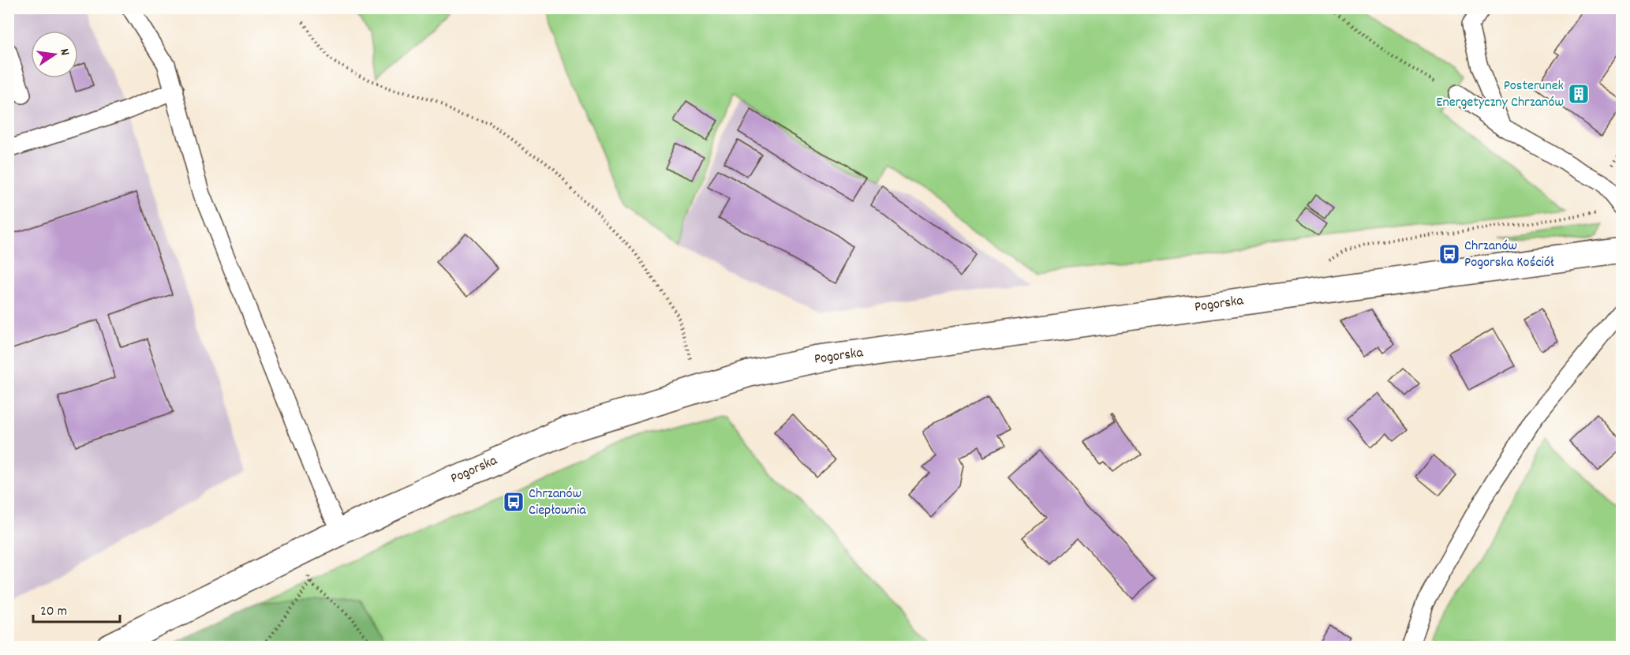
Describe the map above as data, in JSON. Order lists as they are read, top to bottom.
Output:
{
  "streets": {
    "street": ["Pogorska"]
  },
  "places": {
    "building": ["Posterunek Energetyczny Chrzanów"],
    "bus stop": ["Chrzanów Pogorska Kościół", "Chrzanów Ciepłownia"]
  },
  "scale_bar": "20 m",
  "north": "right"
}
